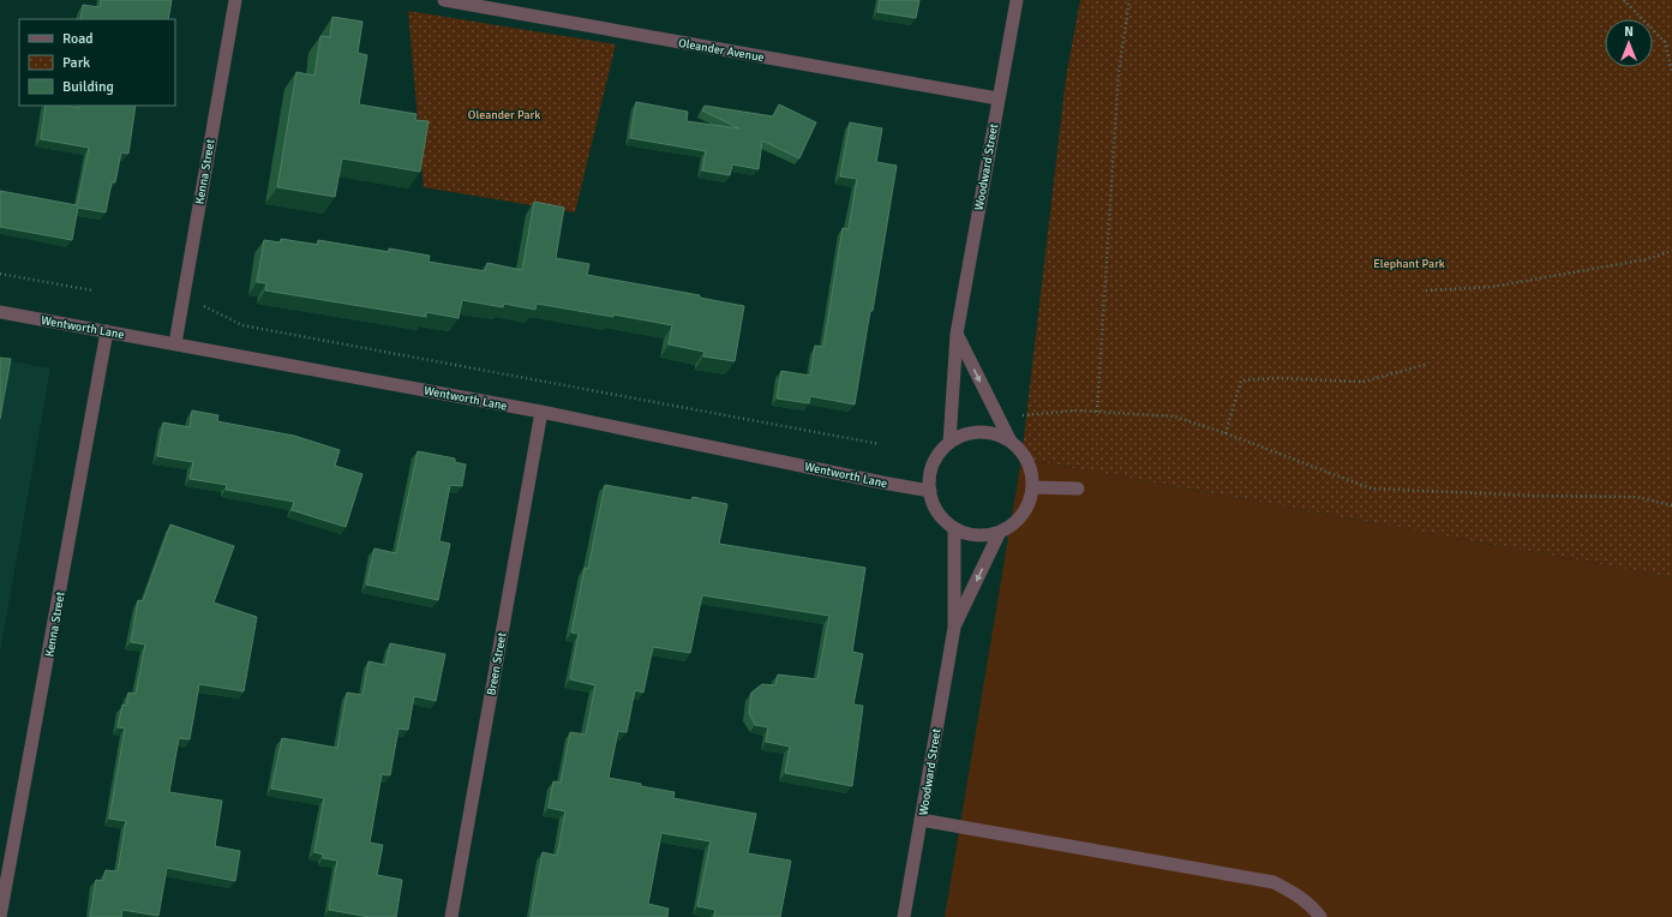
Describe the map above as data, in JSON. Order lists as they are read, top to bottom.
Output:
{
  "streets": {
    "street": [
      "Oleander Avenue",
      "Woodward Street",
      "Kenna Street",
      "Wentworth Lane",
      "Breen Street"
    ]
  },
  "crossings": [
    ["Oleander Avenue", "Woodward Street"],
    ["Woodward Street", "Wentworth Lane"],
    ["Kenna Street", "Wentworth Lane"],
    ["Wentworth Lane", "Breen Street"]
  ],
  "parks": ["Oleander Park", "Elephant Park"],
  "legend": ["Road", "Park", "Building"],
  "north": "top"
}
